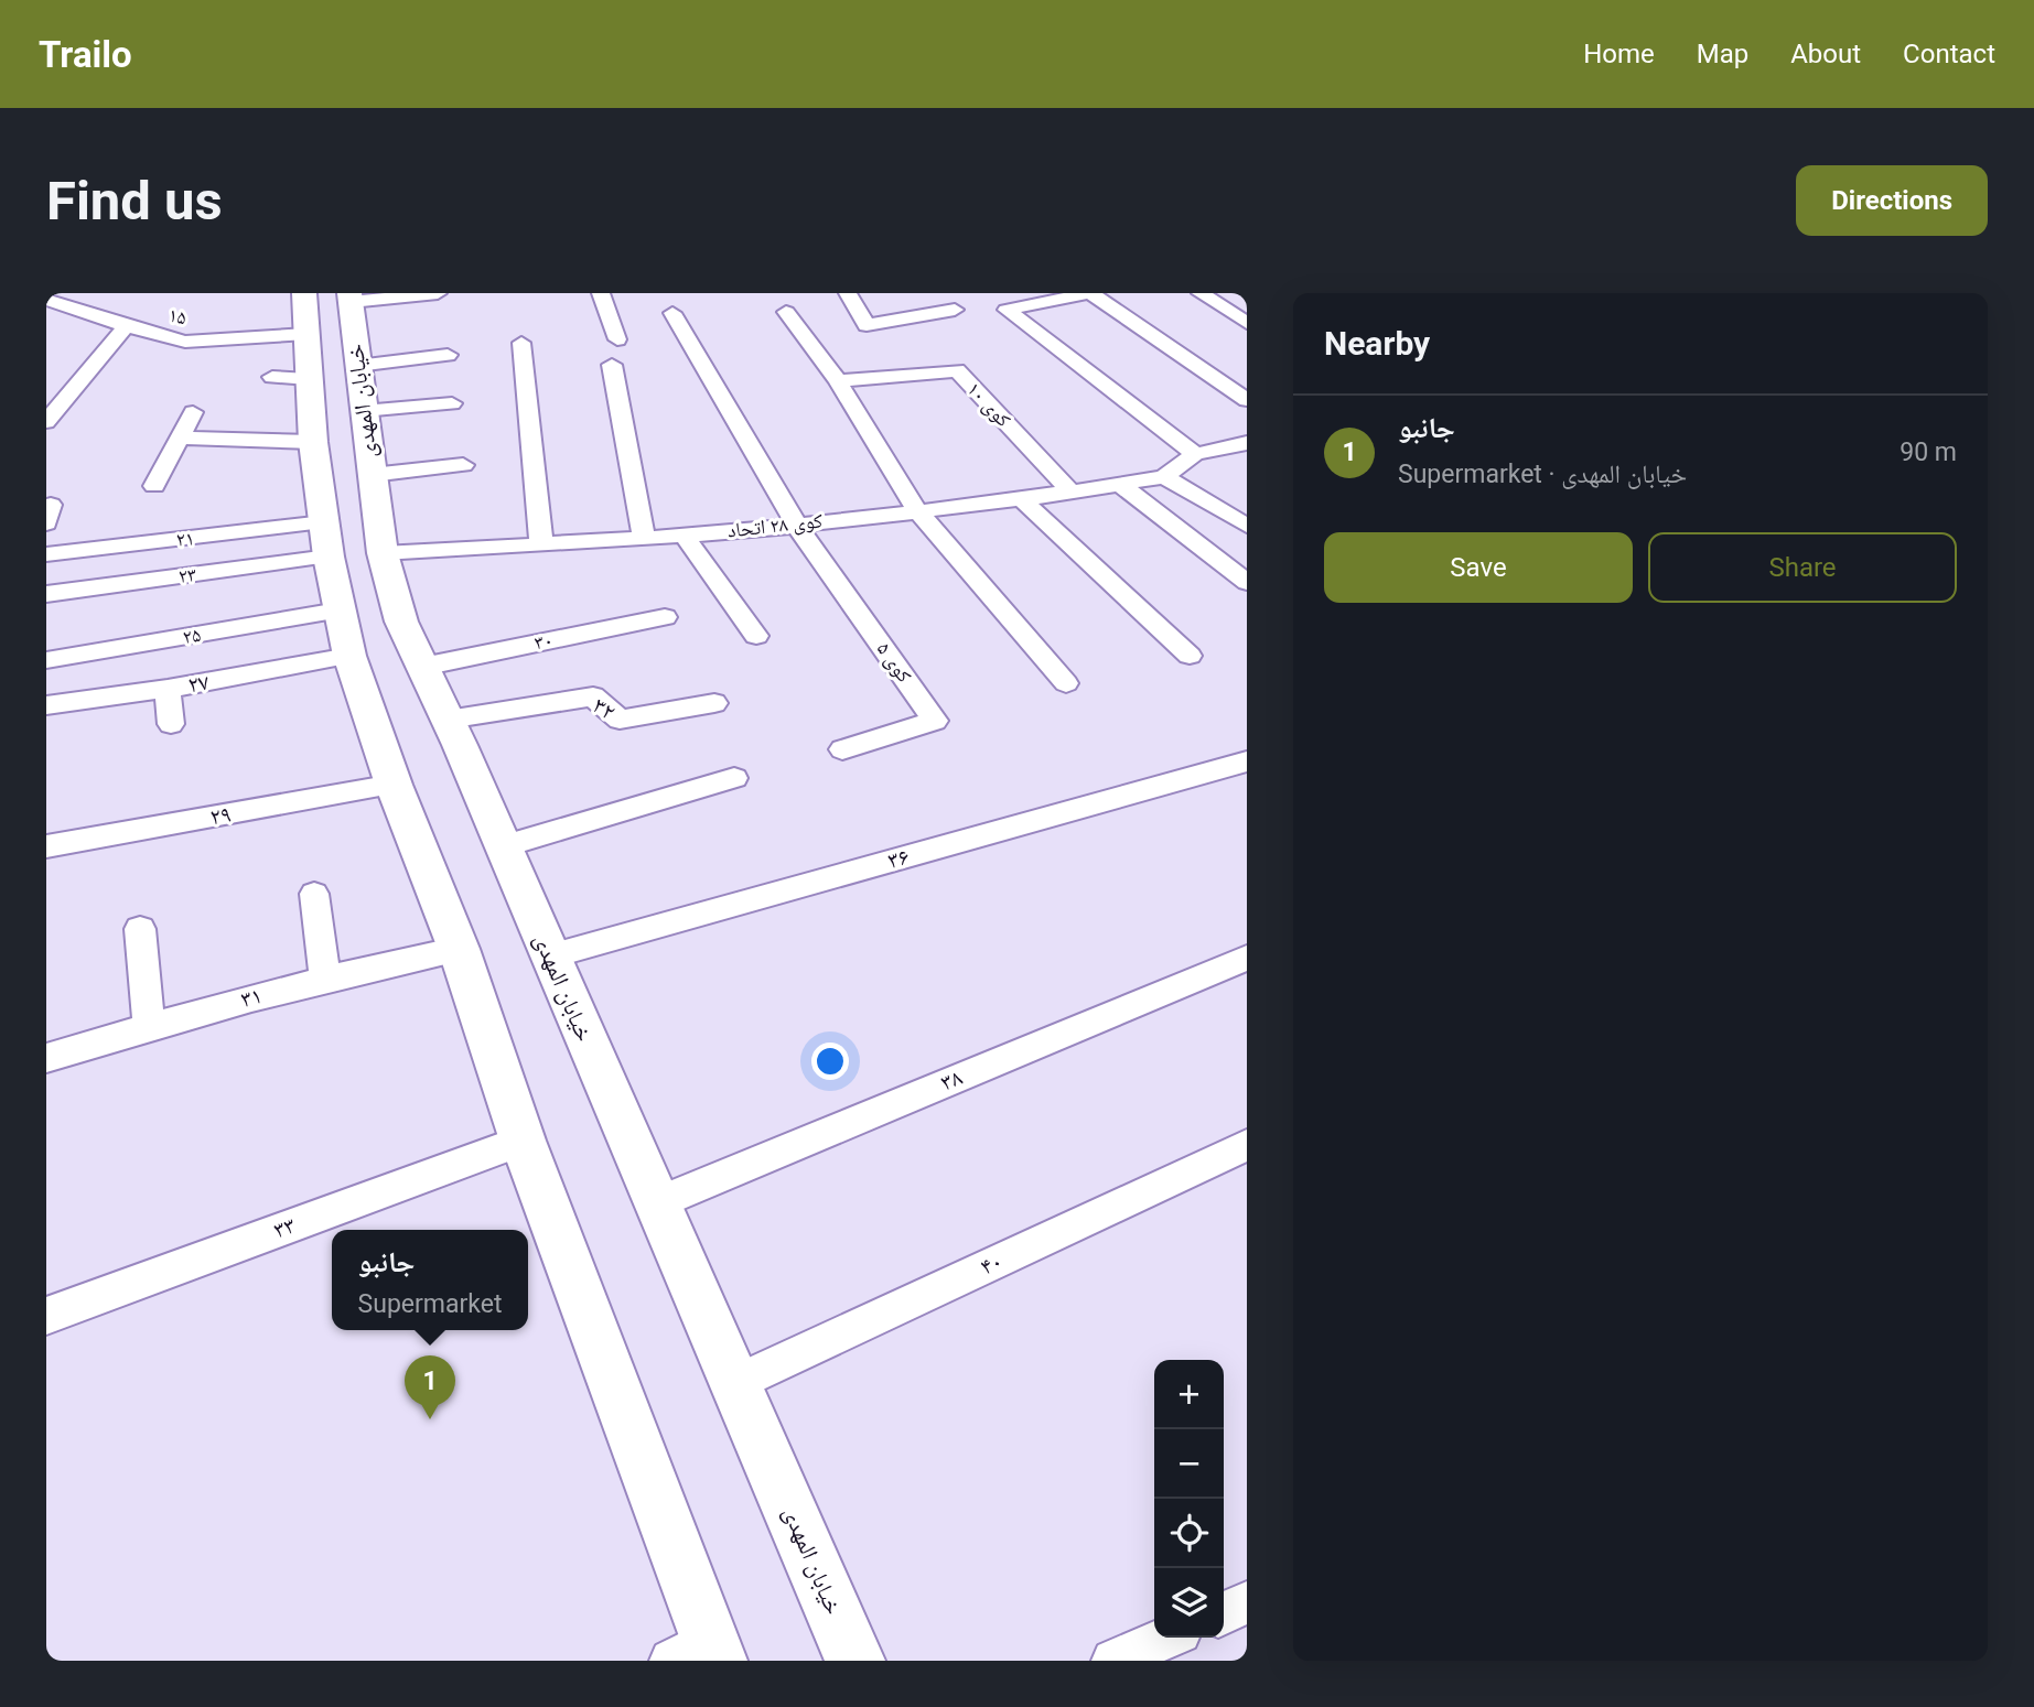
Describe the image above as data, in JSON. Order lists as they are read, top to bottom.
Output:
{
  "streets": {
    "street": [
      "۱۵",
      "خیابان المهدی",
      "کوی ۱۰",
      "کوی ۲۸ اتحاد",
      "۲۱",
      "۲۳",
      "۲۵",
      "۳۰",
      "کوی ۵",
      "۲۷",
      "۳۲",
      "۲۹",
      "۳۶",
      "۳۱",
      "۳۸",
      "۳۳",
      "۴۰"
    ]
  },
  "crossings": [
    ["۱۵", "خیابان المهدی"],
    ["خیابان المهدی", "کوی ۲۸ اتحاد"],
    ["خیابان المهدی", "۲۱"],
    ["خیابان المهدی", "۲۳"],
    ["خیابان المهدی", "۲۵"],
    ["خیابان المهدی", "۳۰"],
    ["خیابان المهدی", "۲۷"],
    ["خیابان المهدی", "۳۲"],
    ["خیابان المهدی", "۲۹"],
    ["خیابان المهدی", "۳۶"],
    ["خیابان المهدی", "۳۱"],
    ["خیابان المهدی", "۳۸"],
    ["خیابان المهدی", "۳۳"],
    ["خیابان المهدی", "۴۰"],
    ["کوی ۱۰", "کوی ۲۸ اتحاد"],
    ["کوی ۲۸ اتحاد", "کوی ۵"],
    ["۲۱", "۲۳"]
  ],
  "page": {
    "header": "Trailo",
    "nav": [
      "Home",
      "Map",
      "About",
      "Contact"
    ],
    "buttons": [
      "Directions",
      ["Save", "Share"]
    ],
    "title": "Find us",
    "heading": "Nearby",
    "list": [
      {
        "mark": "1",
        "name": "جانبو",
        "note": "Supermarket · خیابان المهدی",
        "value": "90 m"
      }
    ],
    "popup": ["جانبو", "Supermarket"],
    "pins": "1",
    "map_buttons": ["+", "−"]
  }
}
